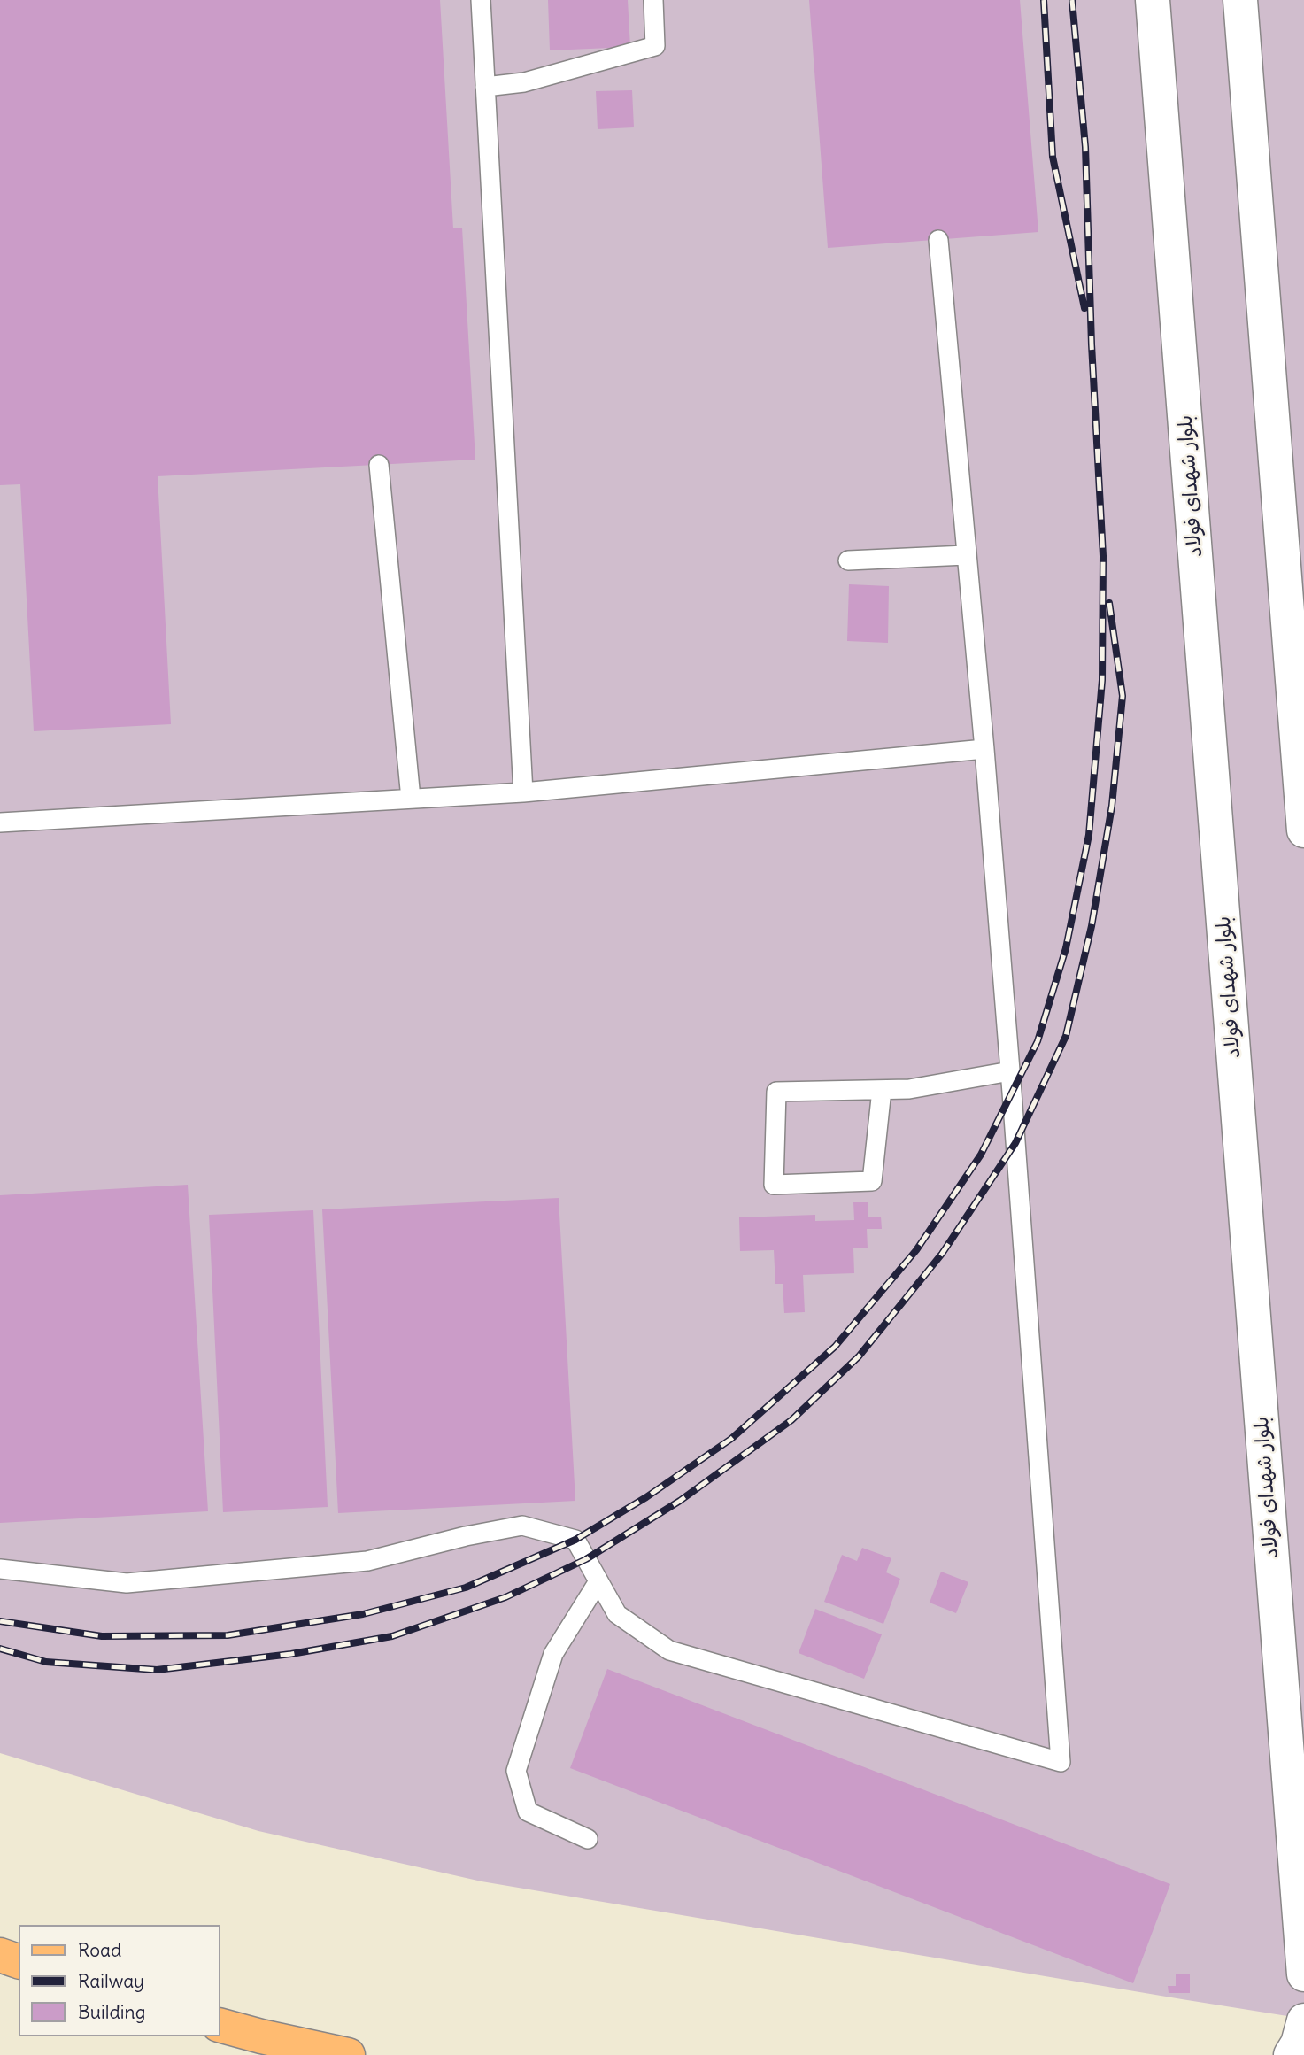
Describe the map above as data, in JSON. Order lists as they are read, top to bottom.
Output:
{
  "streets": {
    "street": ["بلوار شهدای فولاد"]
  },
  "legend": ["Road", "Railway", "Building"]
}
